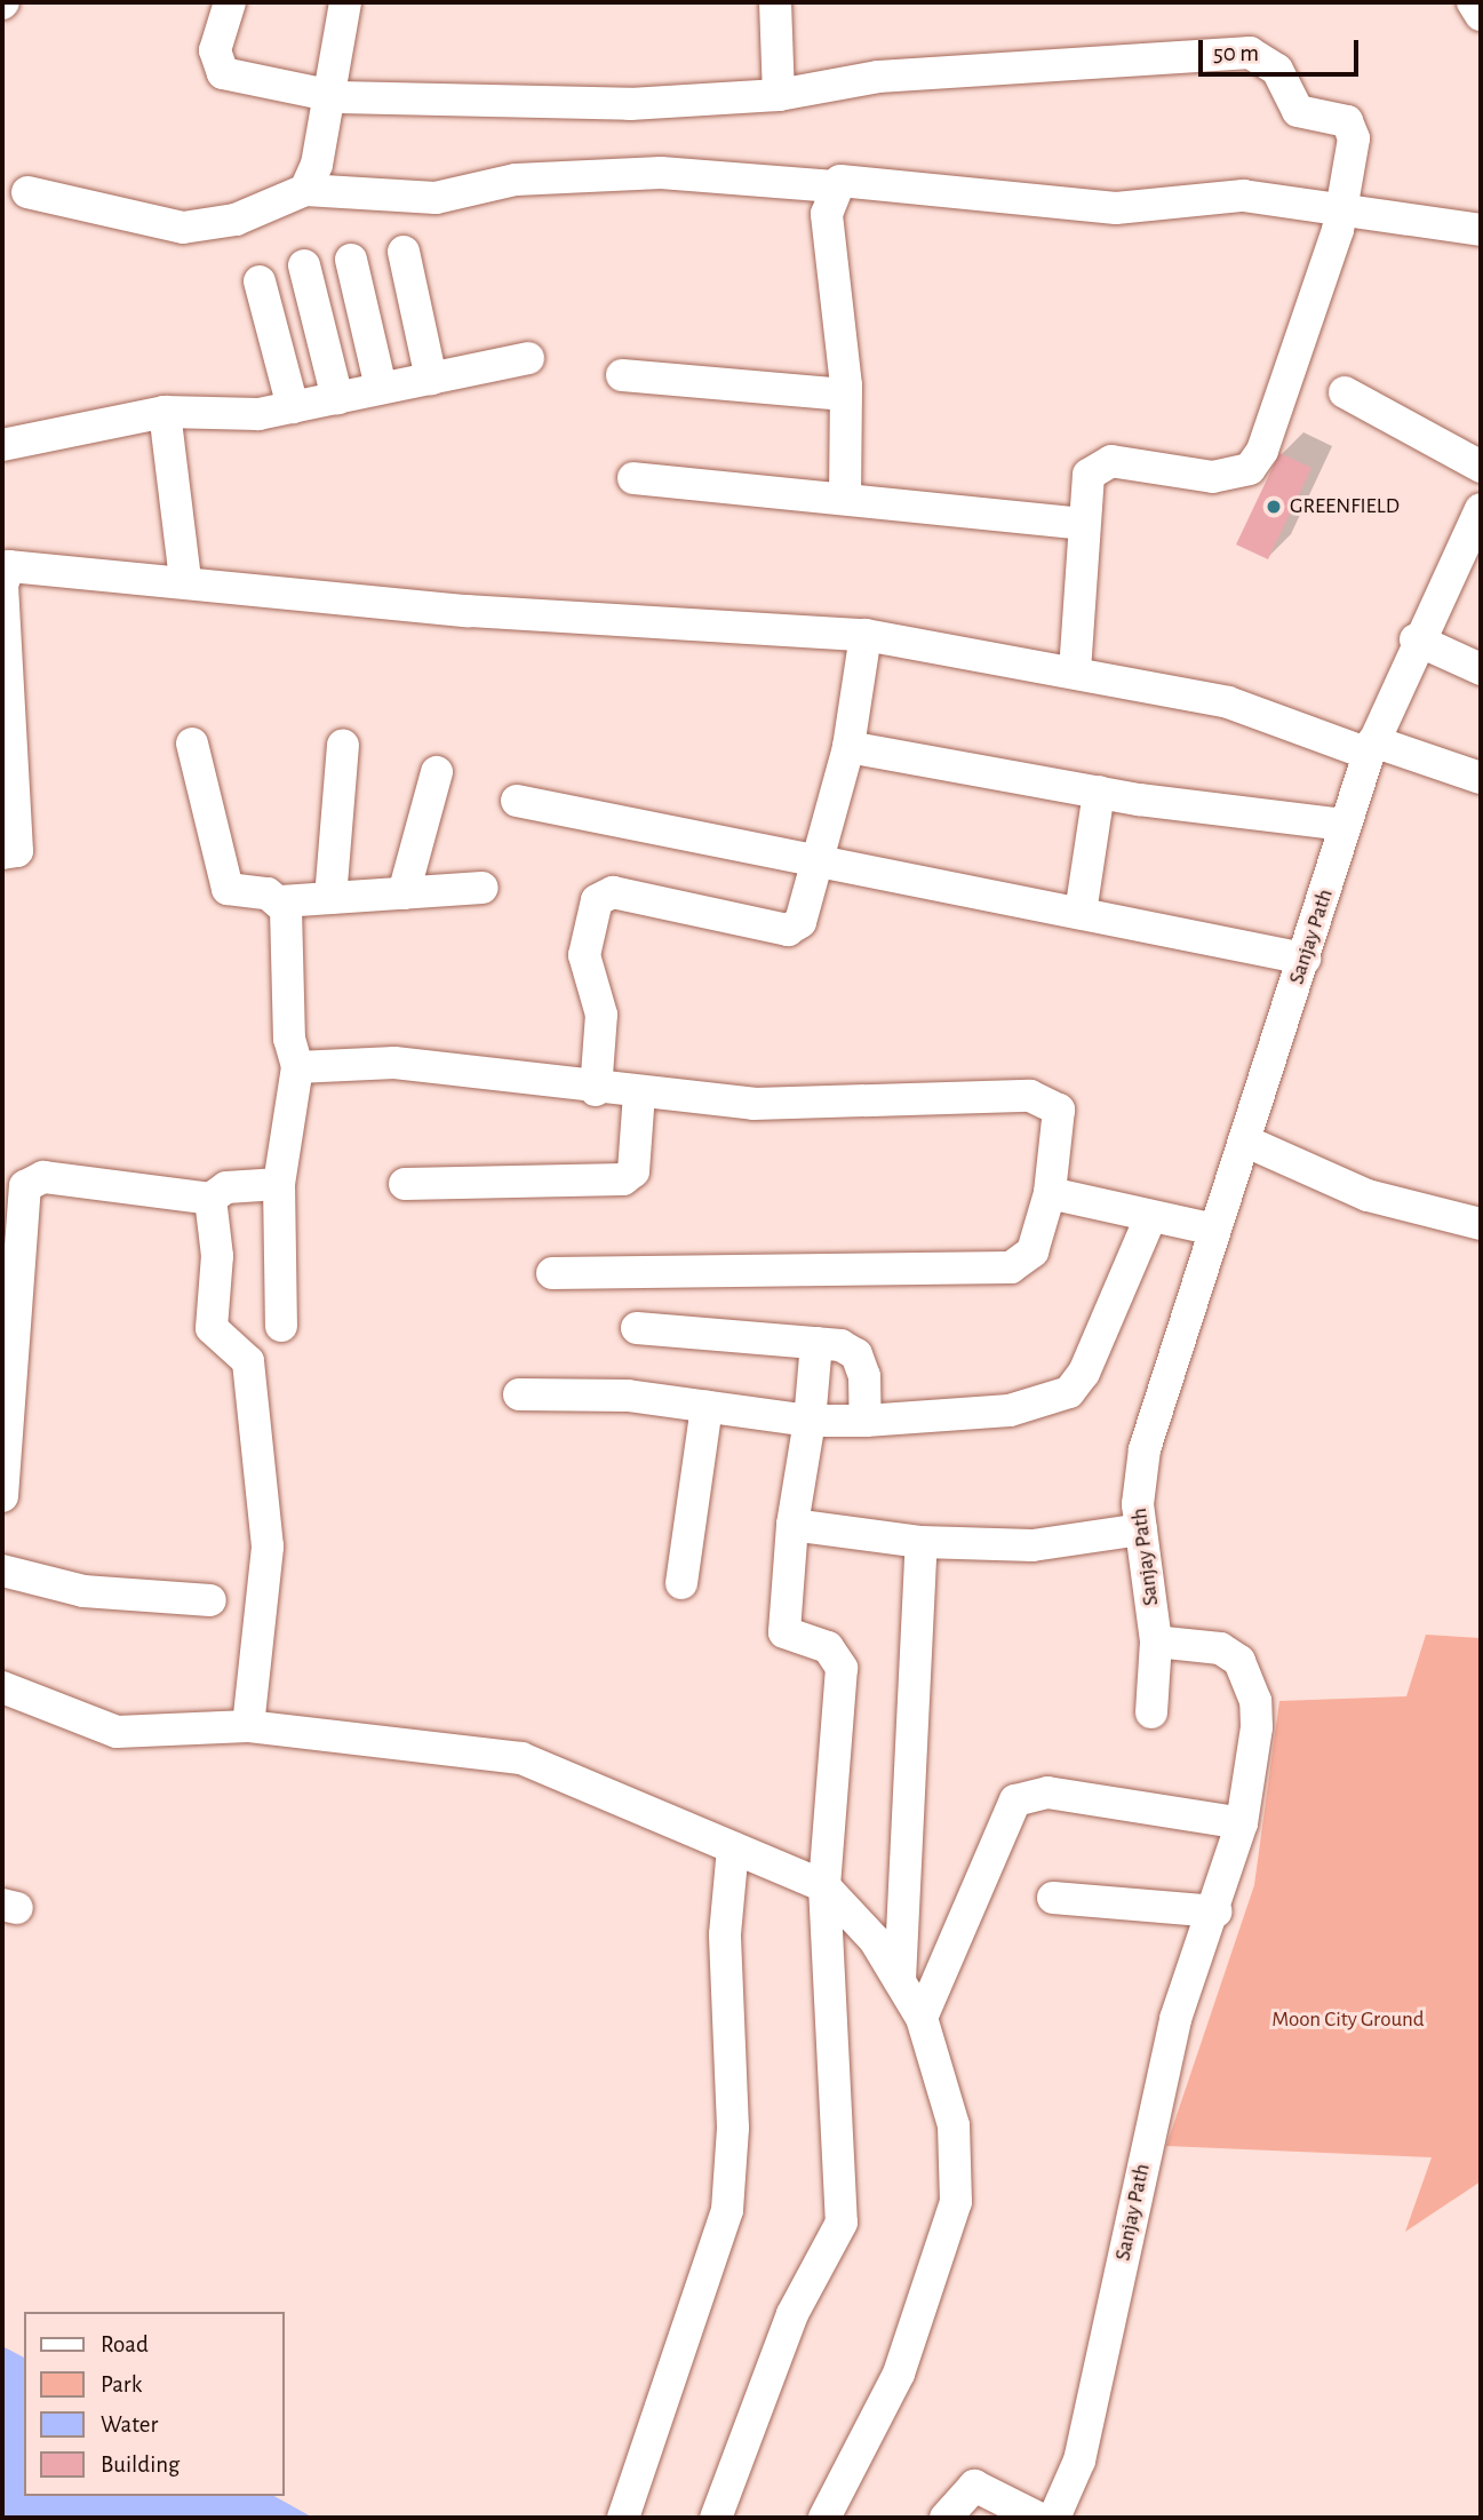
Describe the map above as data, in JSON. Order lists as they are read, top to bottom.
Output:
{
  "streets": {
    "street": ["Sanjay Path"]
  },
  "parks": ["Moon City Ground"],
  "places": ["GREENFIELD"],
  "legend": [
    "Road",
    "Park",
    "Water",
    "Building"
  ],
  "scale_bar": "50 m"
}
